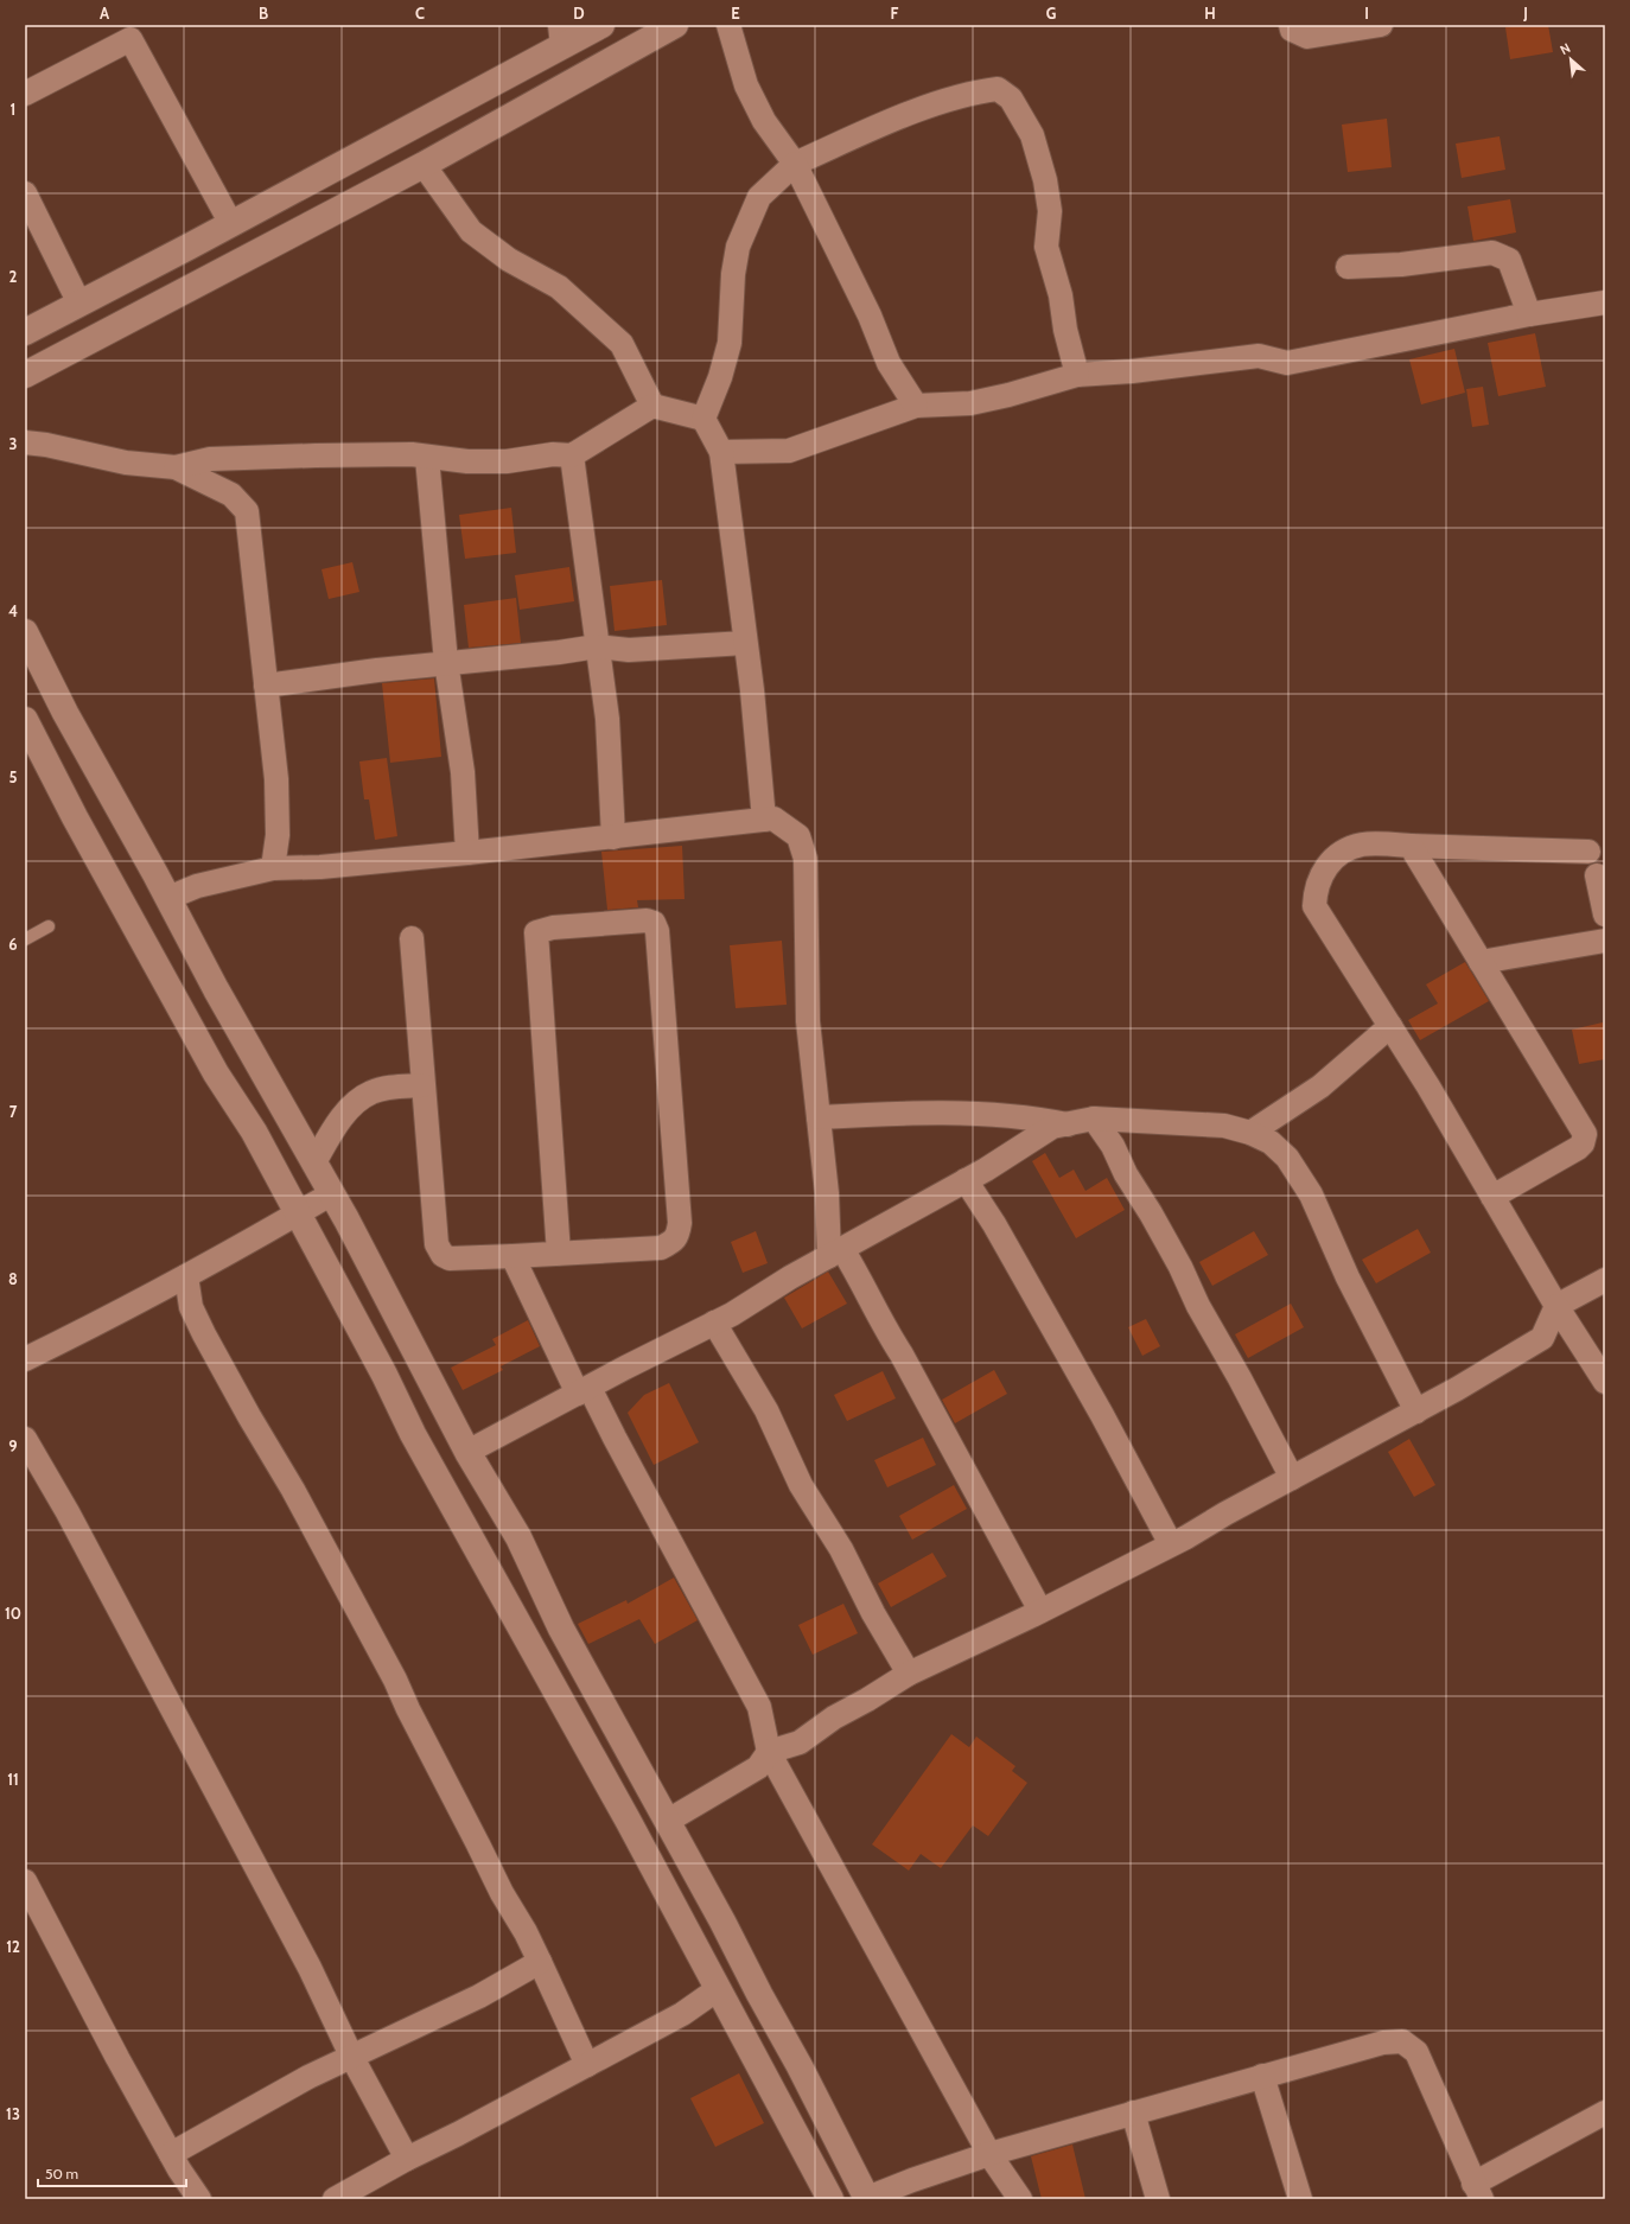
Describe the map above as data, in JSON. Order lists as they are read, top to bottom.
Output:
{
  "scale_bar": "50 m",
  "north": "top left",
  "grid": {
    "columns": [
      "A",
      "B",
      "C",
      "D",
      "E",
      "F",
      "G",
      "H",
      "I",
      "J"
    ],
    "rows": [
      "1",
      "2",
      "3",
      "4",
      "5",
      "6",
      "7",
      "8",
      "9",
      "10",
      "11",
      "12",
      "13"
    ]
  }
}
